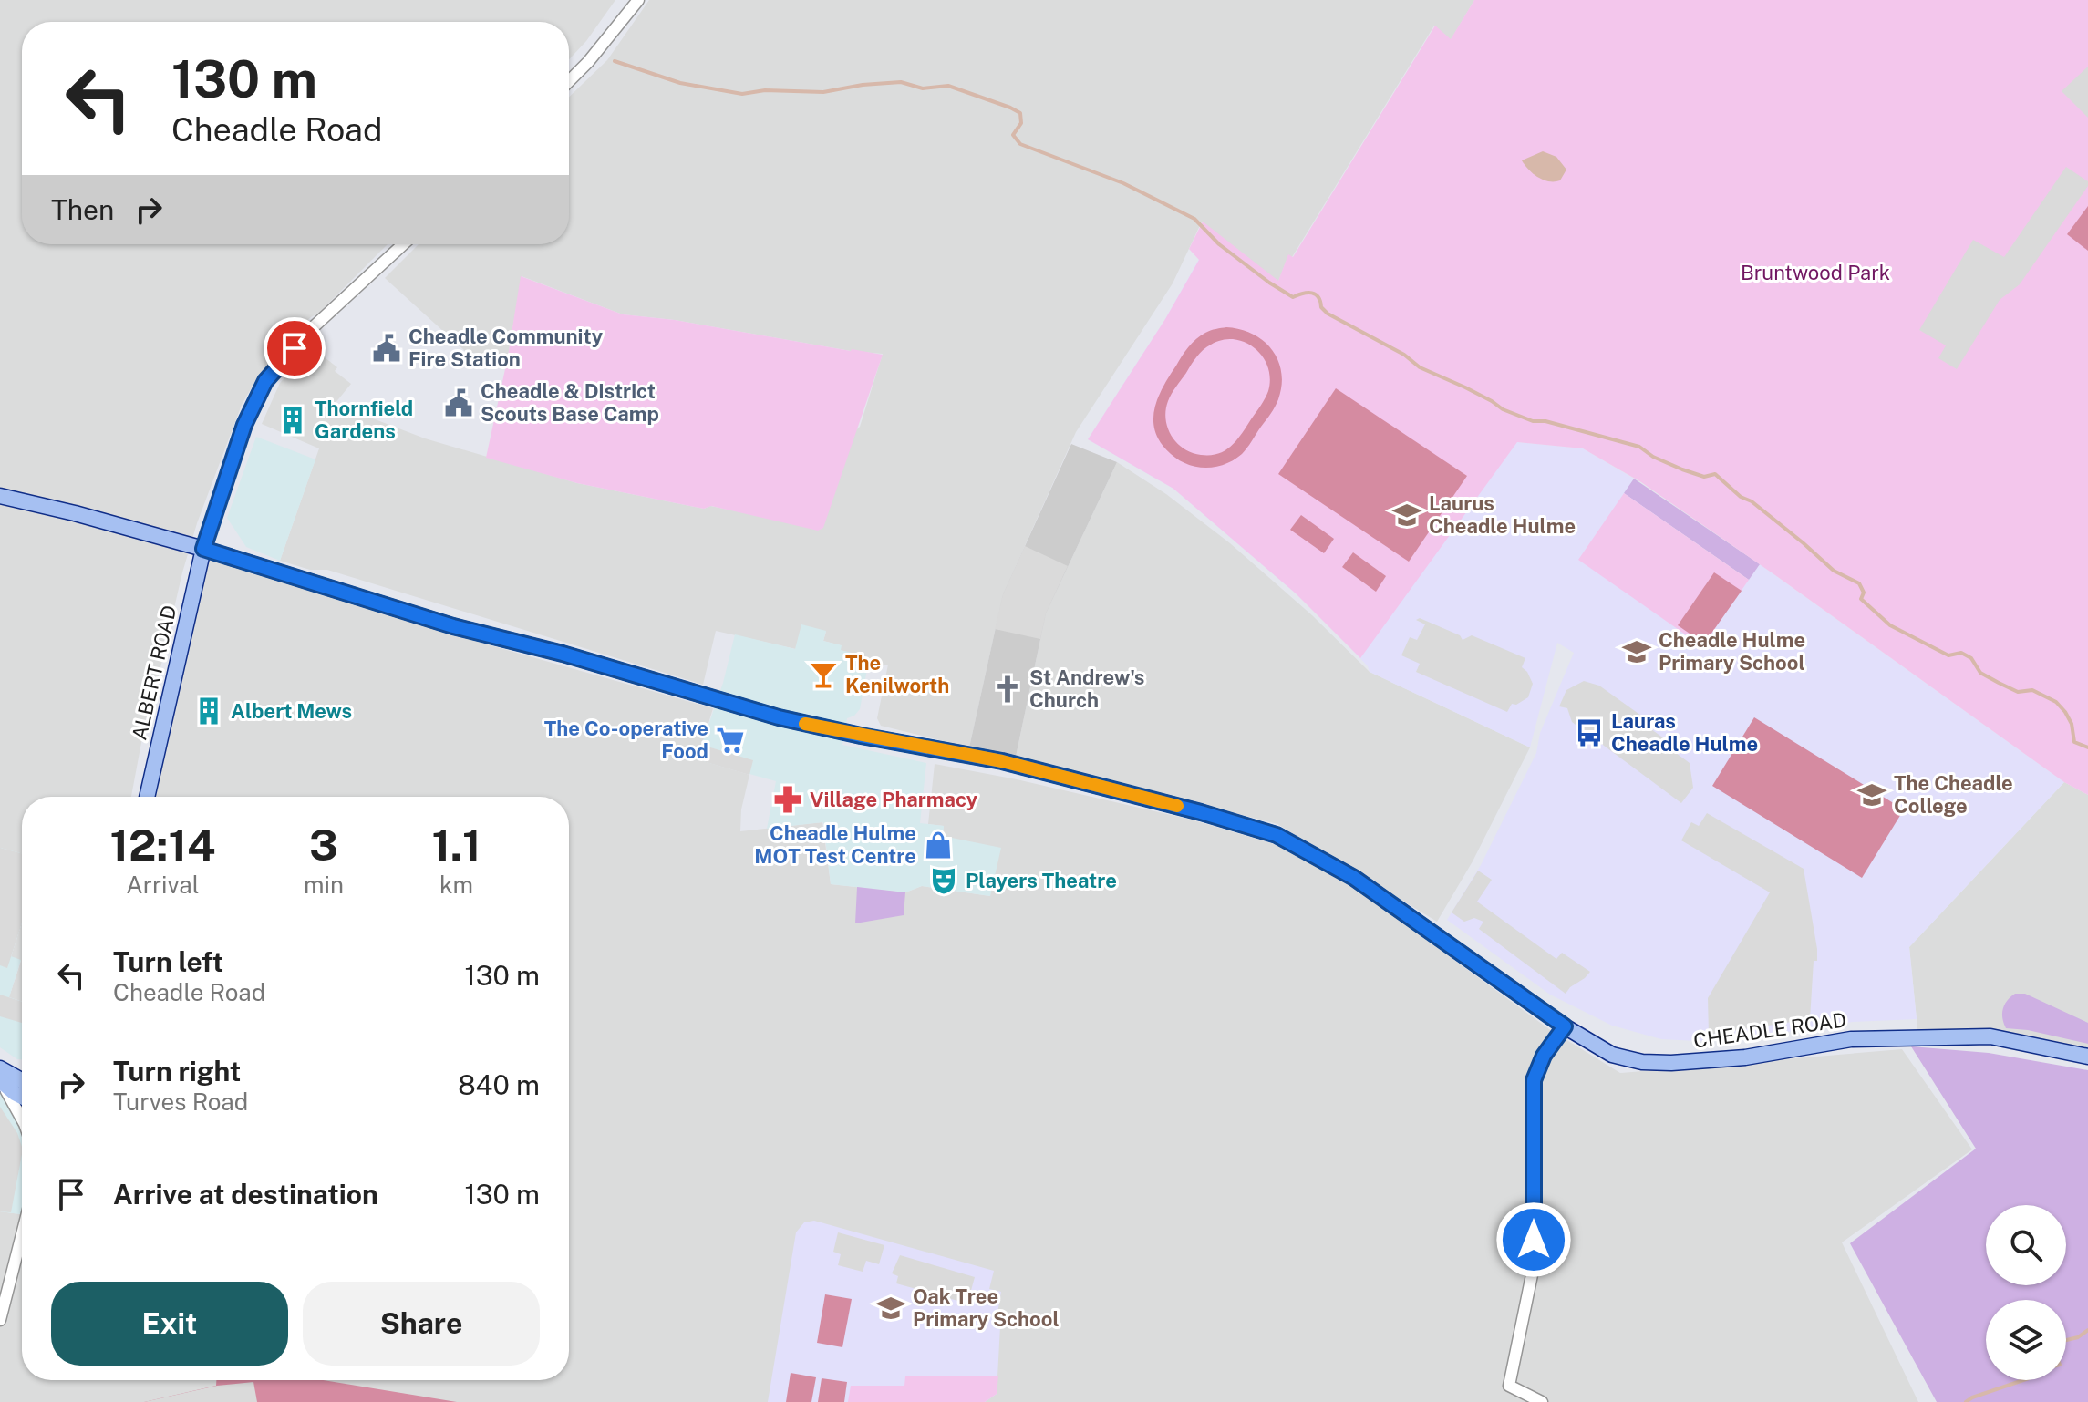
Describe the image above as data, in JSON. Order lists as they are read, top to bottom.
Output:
{
  "streets": {
    "main road": ["ALBERT ROAD", "CHEADLE ROAD"]
  },
  "crossings": [
    ["ALBERT ROAD", "CHEADLE ROAD"]
  ],
  "parks": ["Bruntwood Park"],
  "places": {
    "public building": ["Cheadle Community Fire Station", "Cheadle & District Scouts Base Camp"],
    "building": ["Thornfield Gardens", "Albert Mews"],
    "school or university": [
      "Laurus Cheadle Hulme",
      "Cheadle Hulme Primary School",
      "The Cheadle College",
      "Oak Tree Primary School"
    ],
    "bar": ["The Kenilworth"],
    "church": ["St Andrew's Church"],
    "bus stop": ["Lauras Cheadle Hulme"],
    "supermarket": ["The Co-operative Food"],
    "pharmacy": ["Village Pharmacy"],
    "shop": ["Cheadle Hulme MOT Test Centre"],
    "theatre": ["Players Theatre"]
  },
  "page": {
    "turn": ["130 m", "Cheadle Road"],
    "then": "Then",
    "eta": [
      "12:14",
      "Arrival",
      "3",
      "min",
      "1.1",
      "km"
    ],
    "list": [
      {
        "name": "Turn left",
        "note": "Cheadle Road",
        "value": "130 m"
      },
      {
        "name": "Turn right",
        "note": "Turves Road",
        "value": "840 m"
      },
      {
        "name": "Arrive at destination",
        "value": "130 m"
      }
    ],
    "buttons": ["Exit", "Share"]
  }
}
